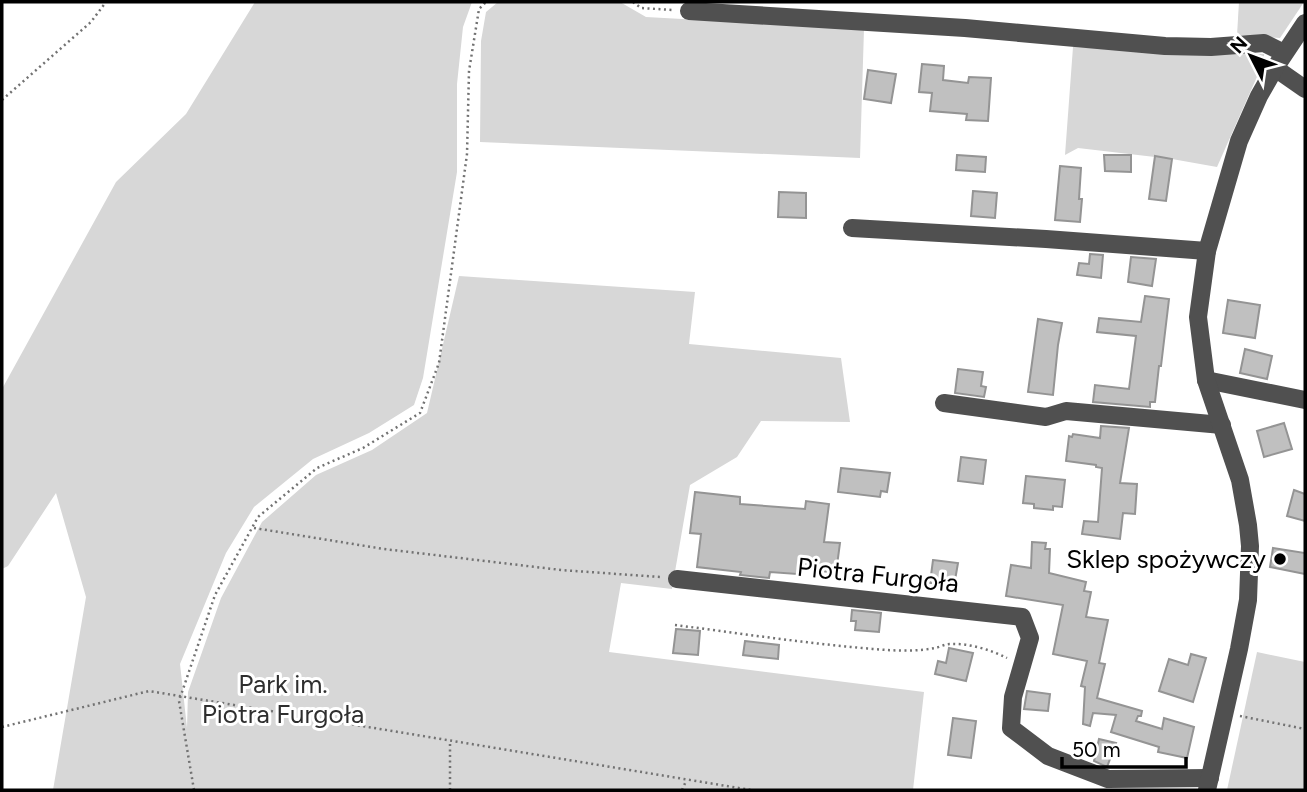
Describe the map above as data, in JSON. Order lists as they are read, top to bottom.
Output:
{
  "streets": {
    "street": ["Piotra Furgoła"]
  },
  "parks": ["Park im. Piotra Furgoła"],
  "places": ["Sklep spożywczy"],
  "scale_bar": "50 m",
  "north": "top left"
}
